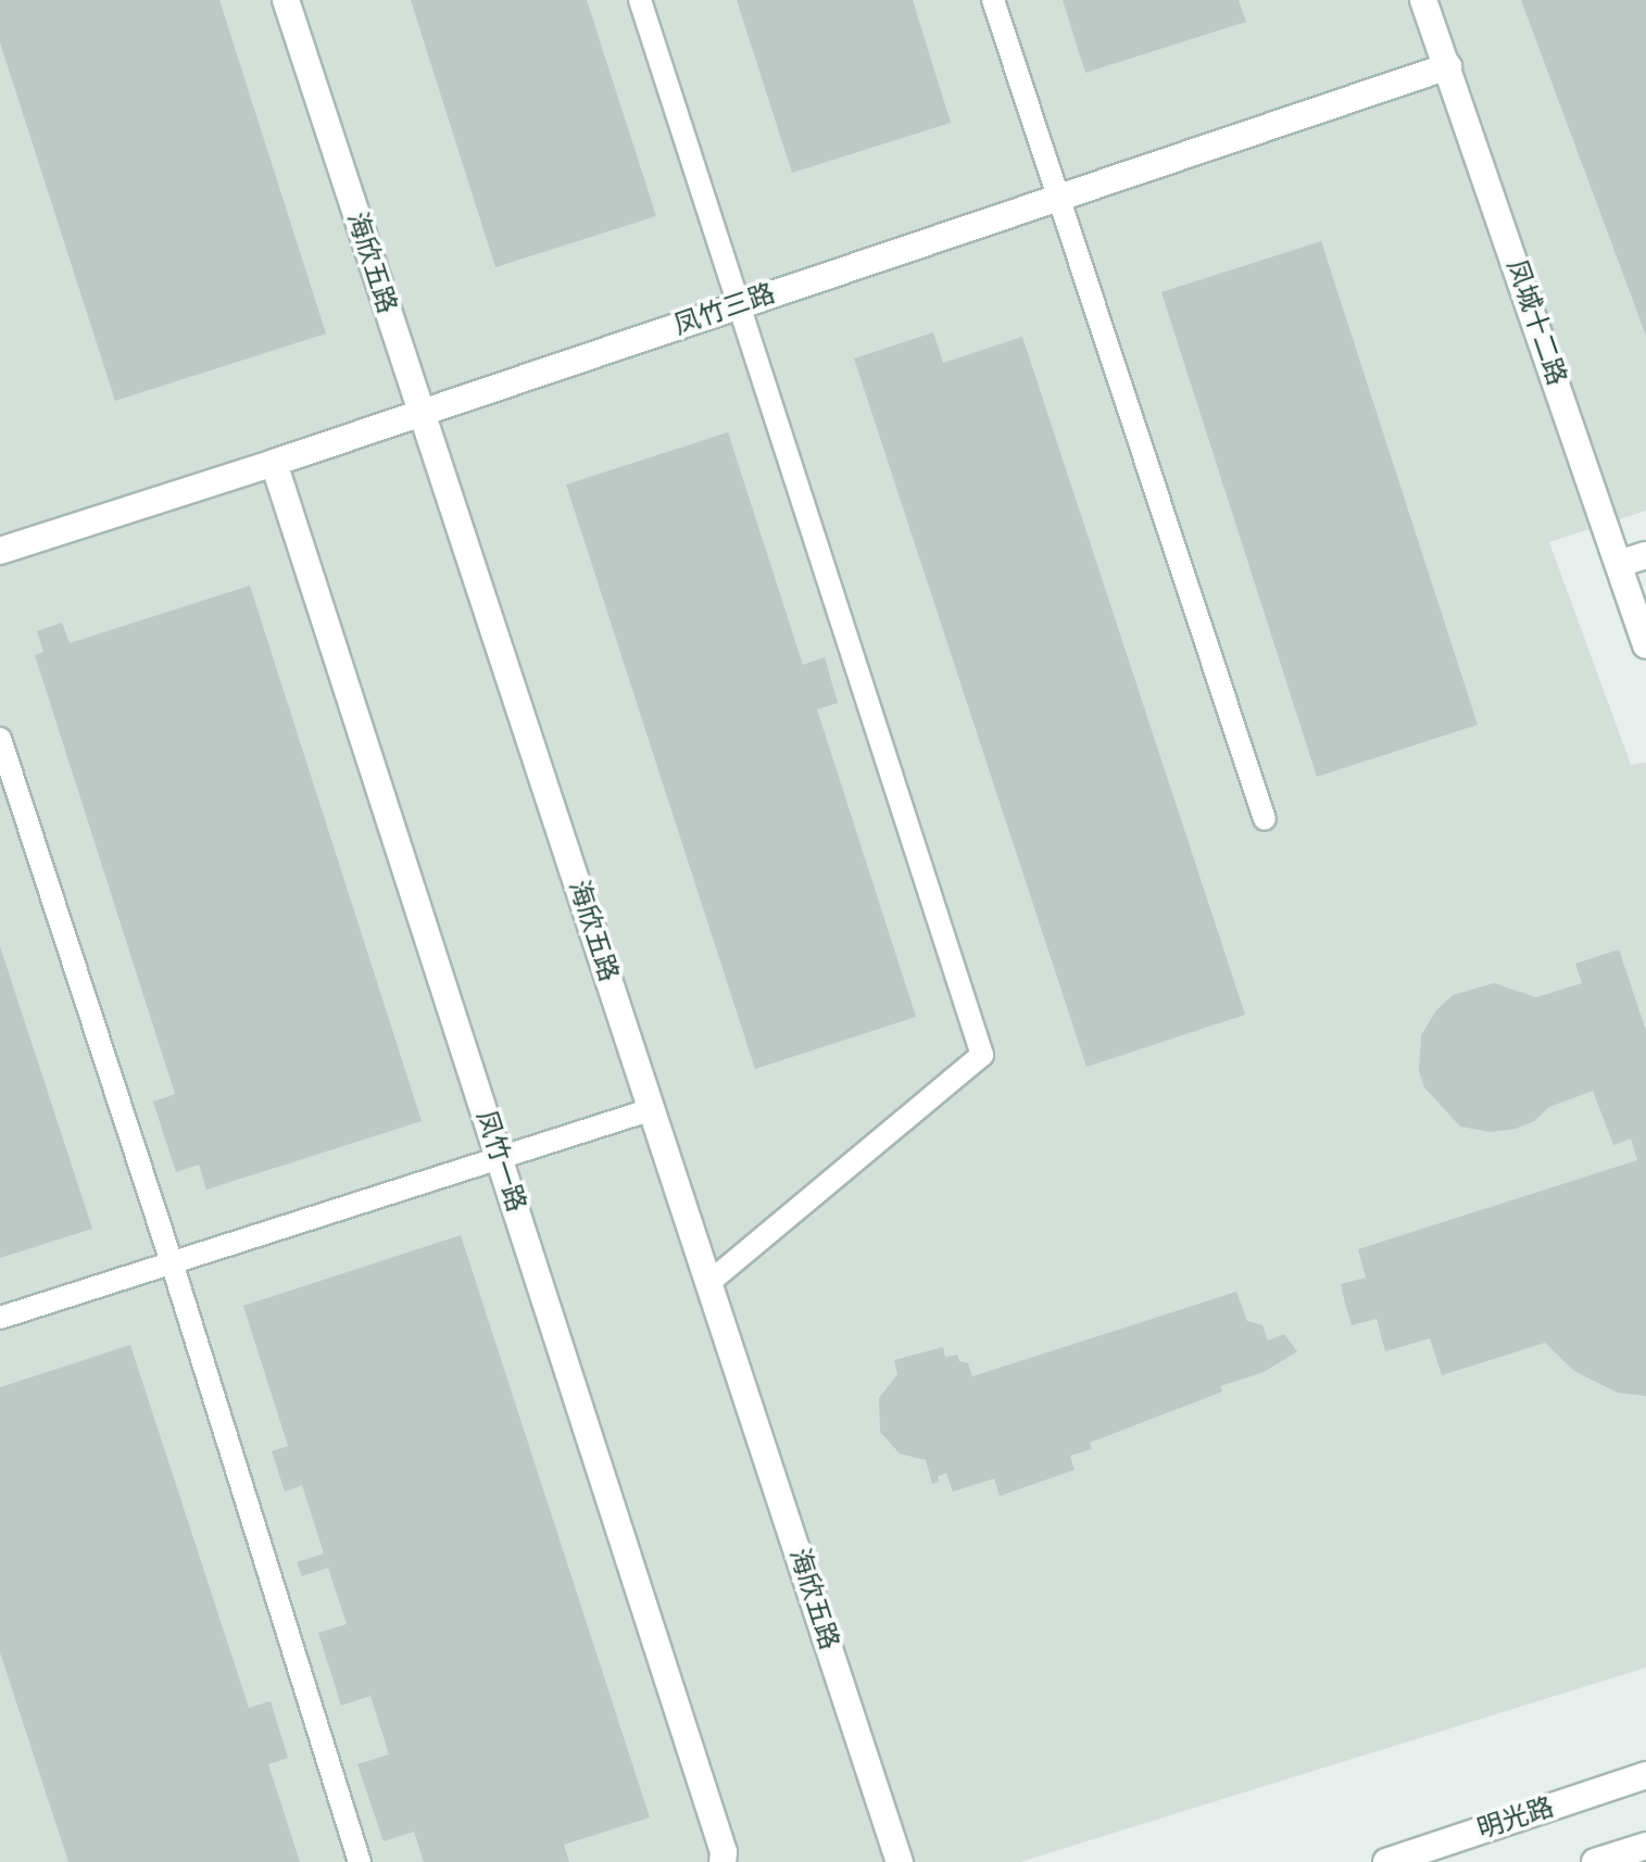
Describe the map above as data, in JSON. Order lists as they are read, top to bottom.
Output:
{
  "streets": {
    "street": [
      "海欣五路",
      "凤竹三路",
      "凤城十二路",
      "凤竹一路",
      "明光路"
    ]
  },
  "crossings": [
    ["海欣五路", "凤竹三路"],
    ["凤竹三路", "凤城十二路"],
    ["凤竹三路", "凤竹一路"]
  ]
}
